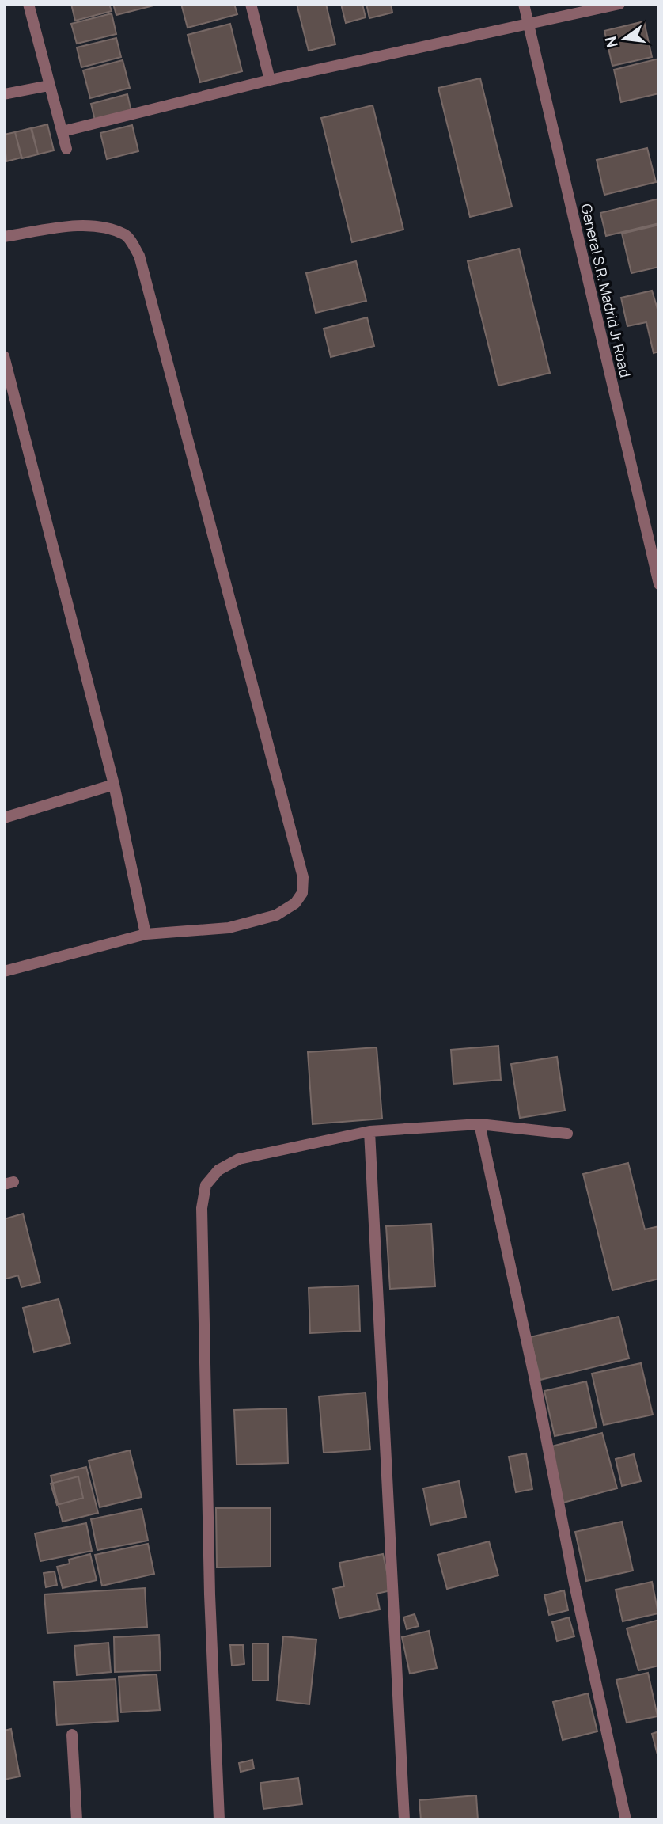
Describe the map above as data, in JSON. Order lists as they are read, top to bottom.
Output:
{
  "streets": {
    "street": ["General S.R. Madrid Jr Road"]
  },
  "north": "left"
}
